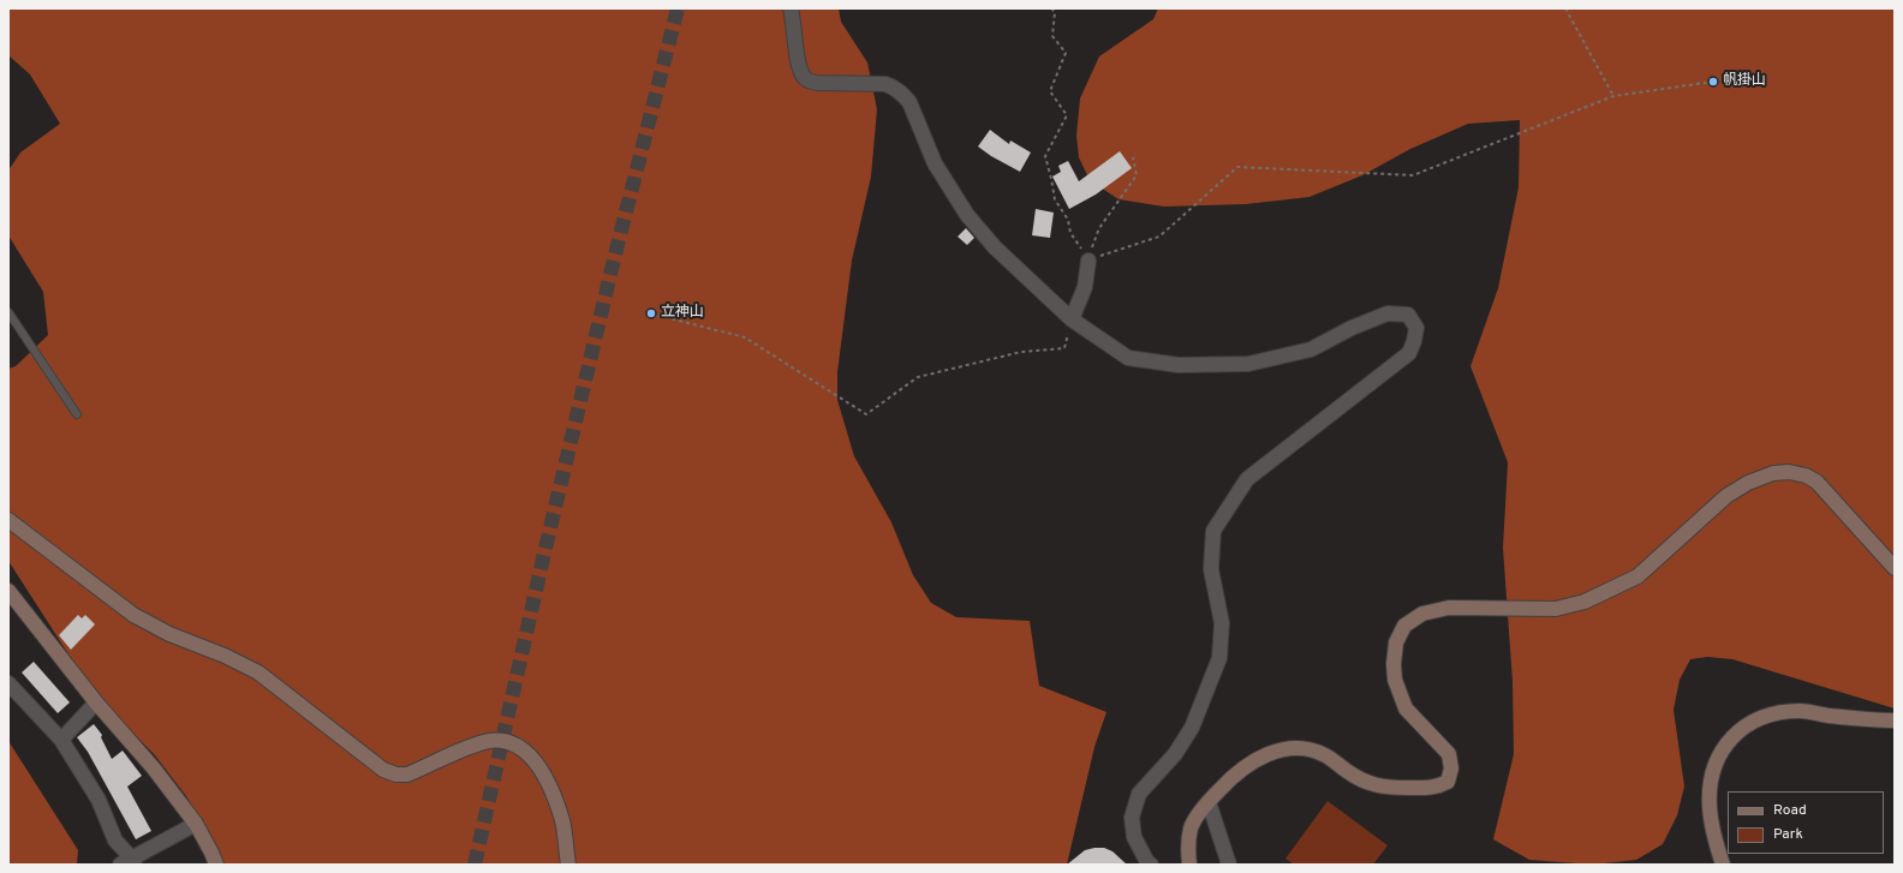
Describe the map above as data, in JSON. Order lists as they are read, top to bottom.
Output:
{
  "places": ["帆掛山", "立神山"],
  "legend": ["Road", "Park"]
}
